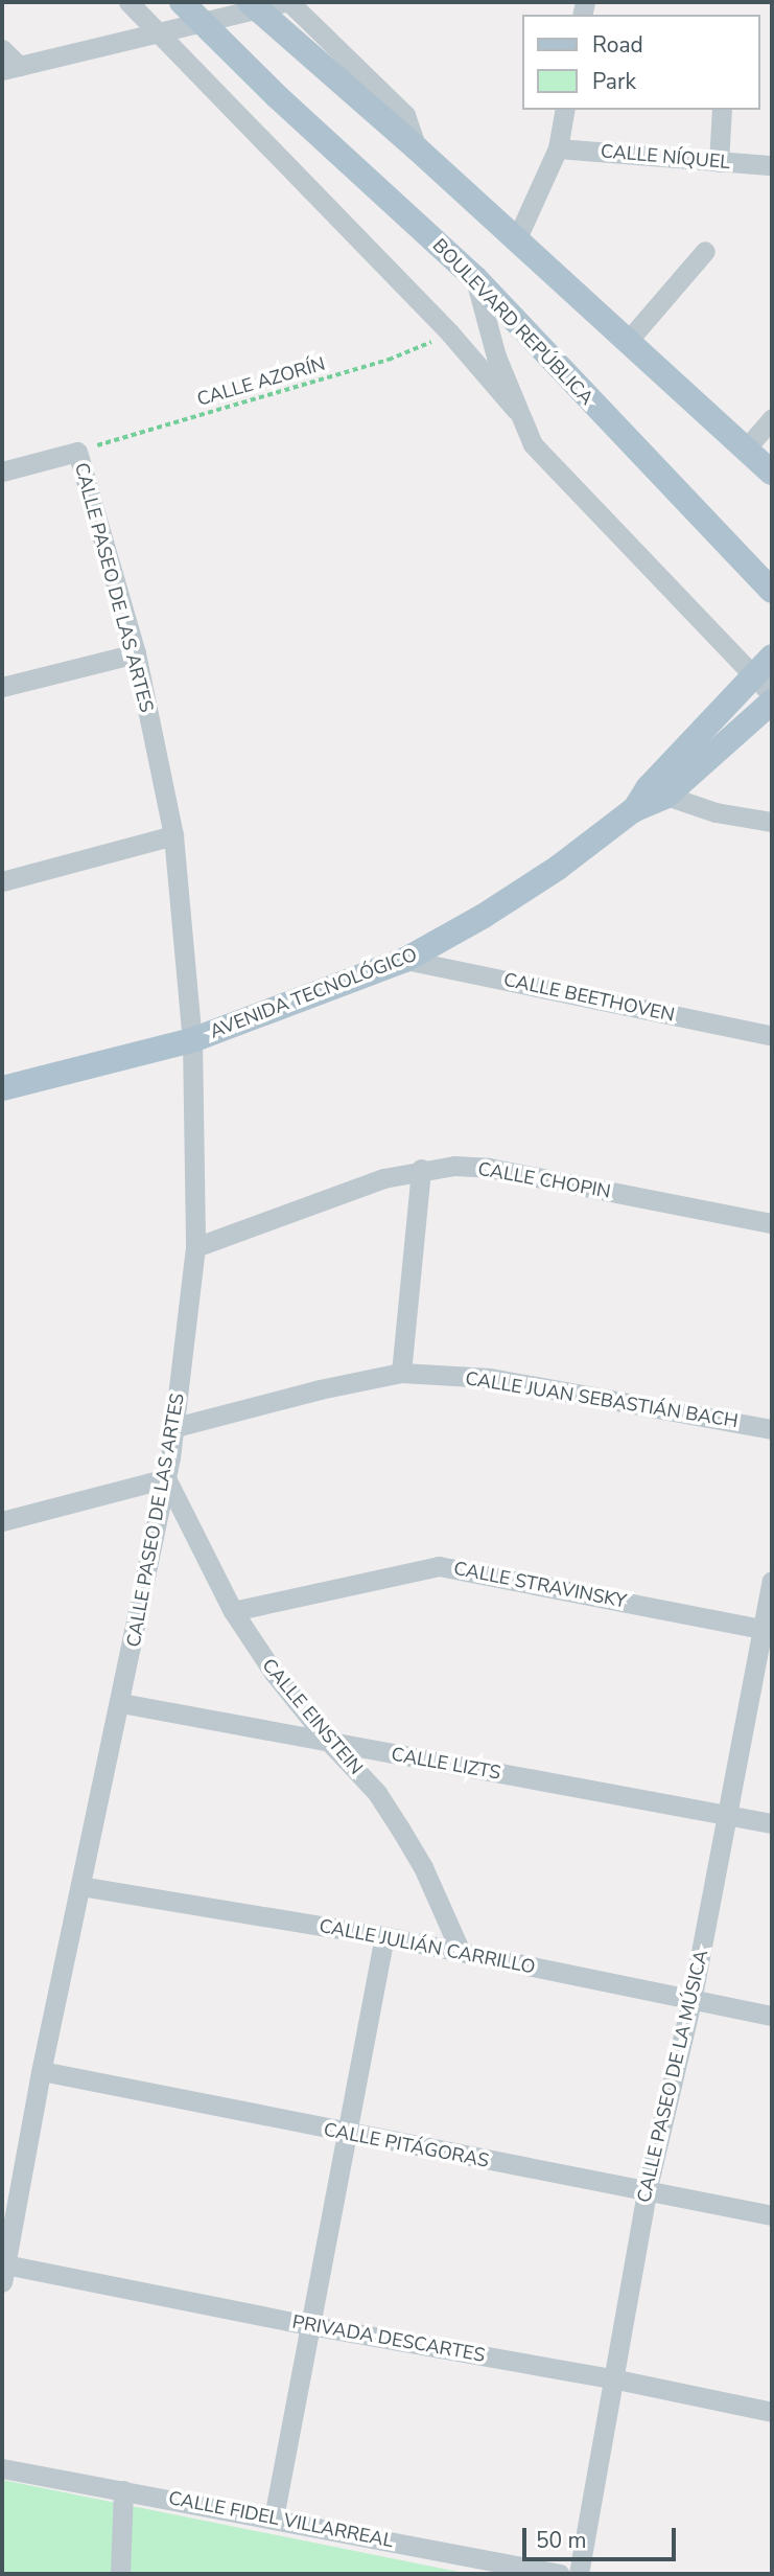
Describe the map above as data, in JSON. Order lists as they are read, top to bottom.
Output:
{
  "streets": {
    "main road": ["BOULEVARD REPÚBLICA", "AVENIDA TECNOLÓGICO"],
    "street": [
      "CALLE NÍQUEL",
      "CALLE PASEO DE LAS ARTES",
      "CALLE BEETHOVEN",
      "CALLE CHOPIN",
      "CALLE JUAN SEBASTIÁN BACH",
      "CALLE STRAVINSKY",
      "CALLE EINSTEIN",
      "CALLE LIZTS",
      "CALLE JULIÁN CARRILLO",
      "CALLE PASEO DE LA MÚSICA",
      "CALLE PITÁGORAS",
      "PRIVADA DESCARTES",
      "CALLE FIDEL VILLARREAL"
    ],
    "path": ["CALLE AZORÍN"]
  },
  "crossings": [
    ["CALLE AZORÍN", "CALLE PASEO DE LAS ARTES"],
    ["CALLE PASEO DE LAS ARTES", "AVENIDA TECNOLÓGICO"],
    ["CALLE PASEO DE LAS ARTES", "CALLE CHOPIN"],
    ["CALLE PASEO DE LAS ARTES", "CALLE JUAN SEBASTIÁN BACH"],
    ["CALLE PASEO DE LAS ARTES", "CALLE EINSTEIN"],
    ["CALLE PASEO DE LAS ARTES", "CALLE LIZTS"],
    ["CALLE PASEO DE LAS ARTES", "CALLE JULIÁN CARRILLO"],
    ["CALLE PASEO DE LAS ARTES", "CALLE PITÁGORAS"],
    ["CALLE PASEO DE LAS ARTES", "PRIVADA DESCARTES"],
    ["AVENIDA TECNOLÓGICO", "CALLE BEETHOVEN"],
    ["CALLE STRAVINSKY", "CALLE EINSTEIN"],
    ["CALLE STRAVINSKY", "CALLE PASEO DE LA MÚSICA"],
    ["CALLE EINSTEIN", "CALLE LIZTS"],
    ["CALLE EINSTEIN", "CALLE JULIÁN CARRILLO"],
    ["CALLE LIZTS", "CALLE PASEO DE LA MÚSICA"],
    ["CALLE JULIÁN CARRILLO", "CALLE PASEO DE LA MÚSICA"],
    ["CALLE PASEO DE LA MÚSICA", "CALLE PITÁGORAS"],
    ["CALLE PASEO DE LA MÚSICA", "PRIVADA DESCARTES"]
  ],
  "legend": ["Road", "Park"],
  "scale_bar": "50 m"
}
